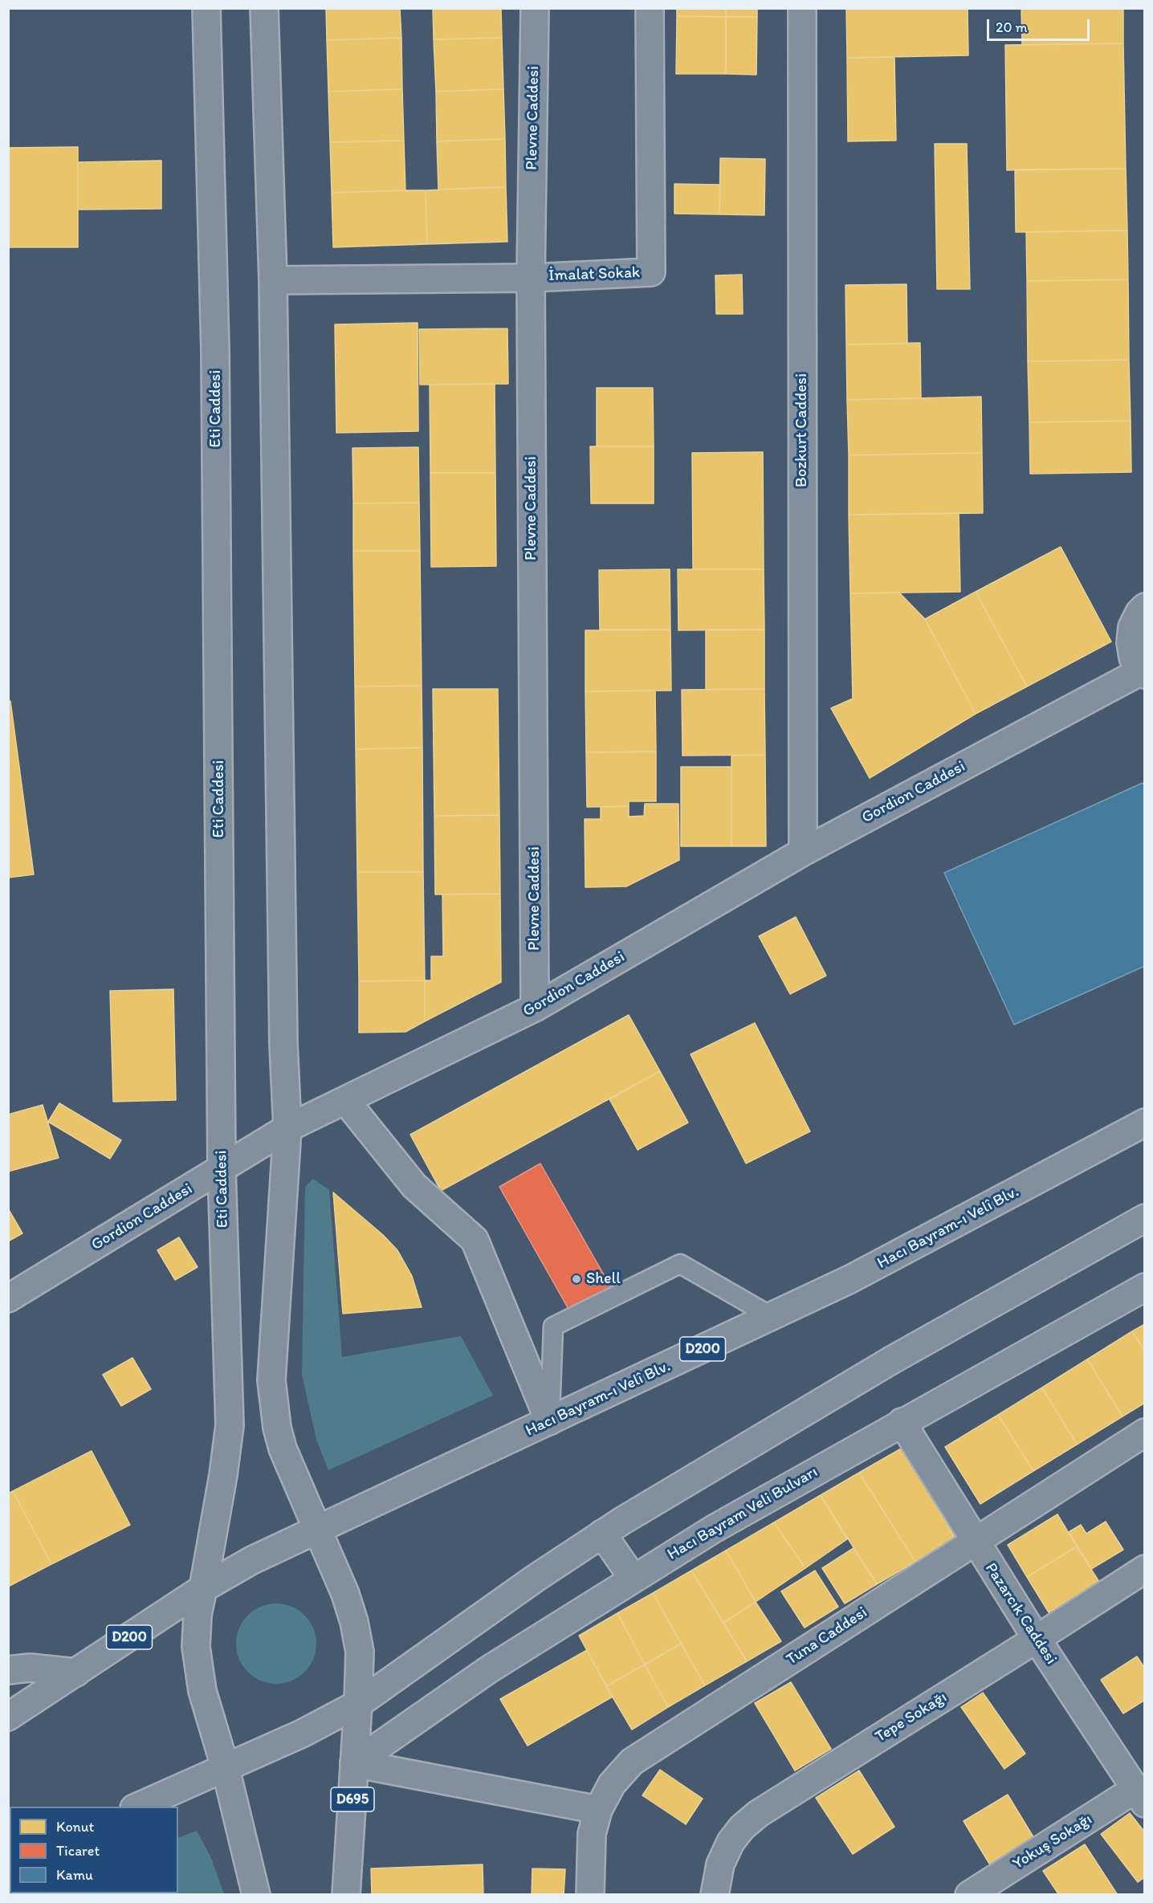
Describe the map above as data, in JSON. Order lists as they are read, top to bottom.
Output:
{
  "streets": {
    "main road": [
      "Plevne Caddesi",
      "İmalat Sokak",
      "Eti Caddesi",
      "Bozkurt Caddesi",
      "Gordion Caddesi",
      "Hacı Bayram-ı Velî Blv.",
      "D200",
      "Hacı Bayram Veli Bulvarı",
      "Pazarcık Caddesi",
      "Tuna Caddesi",
      "Tepe Sokağı",
      "D695",
      "Yokuş Sokağı"
    ]
  },
  "crossings": [
    ["Plevne Caddesi", "İmalat Sokak"],
    ["Plevne Caddesi", "Gordion Caddesi"],
    ["Eti Caddesi", "Gordion Caddesi"],
    ["Eti Caddesi", "Hacı Bayram-ı Velî Blv."],
    ["Eti Caddesi", "D200"],
    ["Bozkurt Caddesi", "Gordion Caddesi"],
    ["Hacı Bayram-ı Velî Blv.", "D200"],
    ["Hacı Bayram Veli Bulvarı", "Pazarcık Caddesi"],
    ["Hacı Bayram Veli Bulvarı", "D695"],
    ["Pazarcık Caddesi", "Tuna Caddesi"],
    ["Pazarcık Caddesi", "Tepe Sokağı"],
    ["Pazarcık Caddesi", "Yokuş Sokağı"]
  ],
  "places": ["Shell"],
  "legend": ["Konut", "Ticaret", "Kamu"],
  "scale_bar": "20 m"
}
